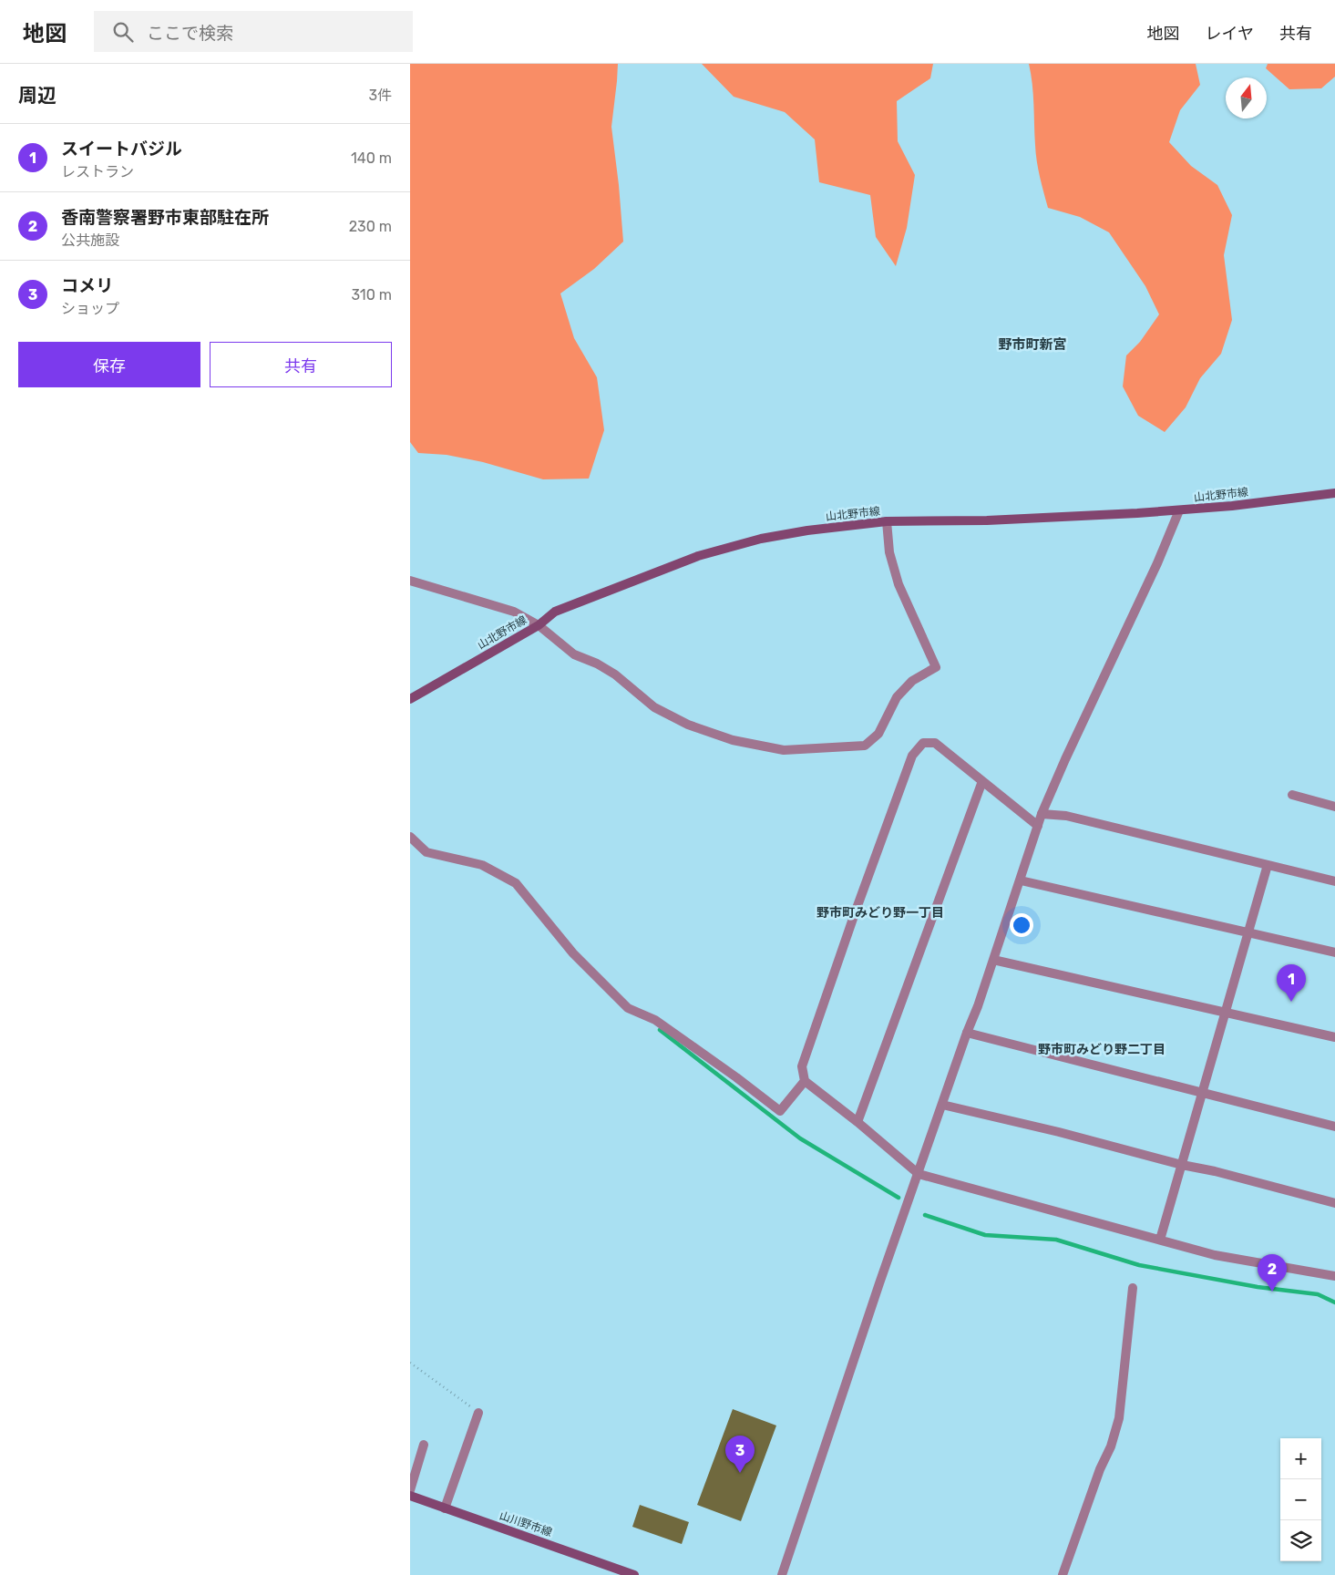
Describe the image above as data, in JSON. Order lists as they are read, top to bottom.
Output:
{
  "streets": {
    "main road": ["山北野市線", "山川野市線"]
  },
  "districts": ["野市町新宮", "野市町みどり野一丁目", "野市町みどり野二丁目"],
  "north": "top",
  "page": {
    "header": "地図",
    "search": "ここで検索",
    "nav": ["地図", "レイヤ", "共有"],
    "heading": ["周辺", "3件"],
    "list": [
      {
        "mark": "1",
        "name": "スイートバジル",
        "note": "レストラン",
        "value": "140 m"
      },
      {
        "mark": "2",
        "name": "香南警察署野市東部駐在所",
        "note": "公共施設",
        "value": "230 m"
      },
      {
        "mark": "3",
        "name": "コメリ",
        "note": "ショップ",
        "value": "310 m"
      }
    ],
    "buttons": ["保存", "共有"],
    "pins": ["1", "2", "3"],
    "map_buttons": ["+", "−"]
  }
}
